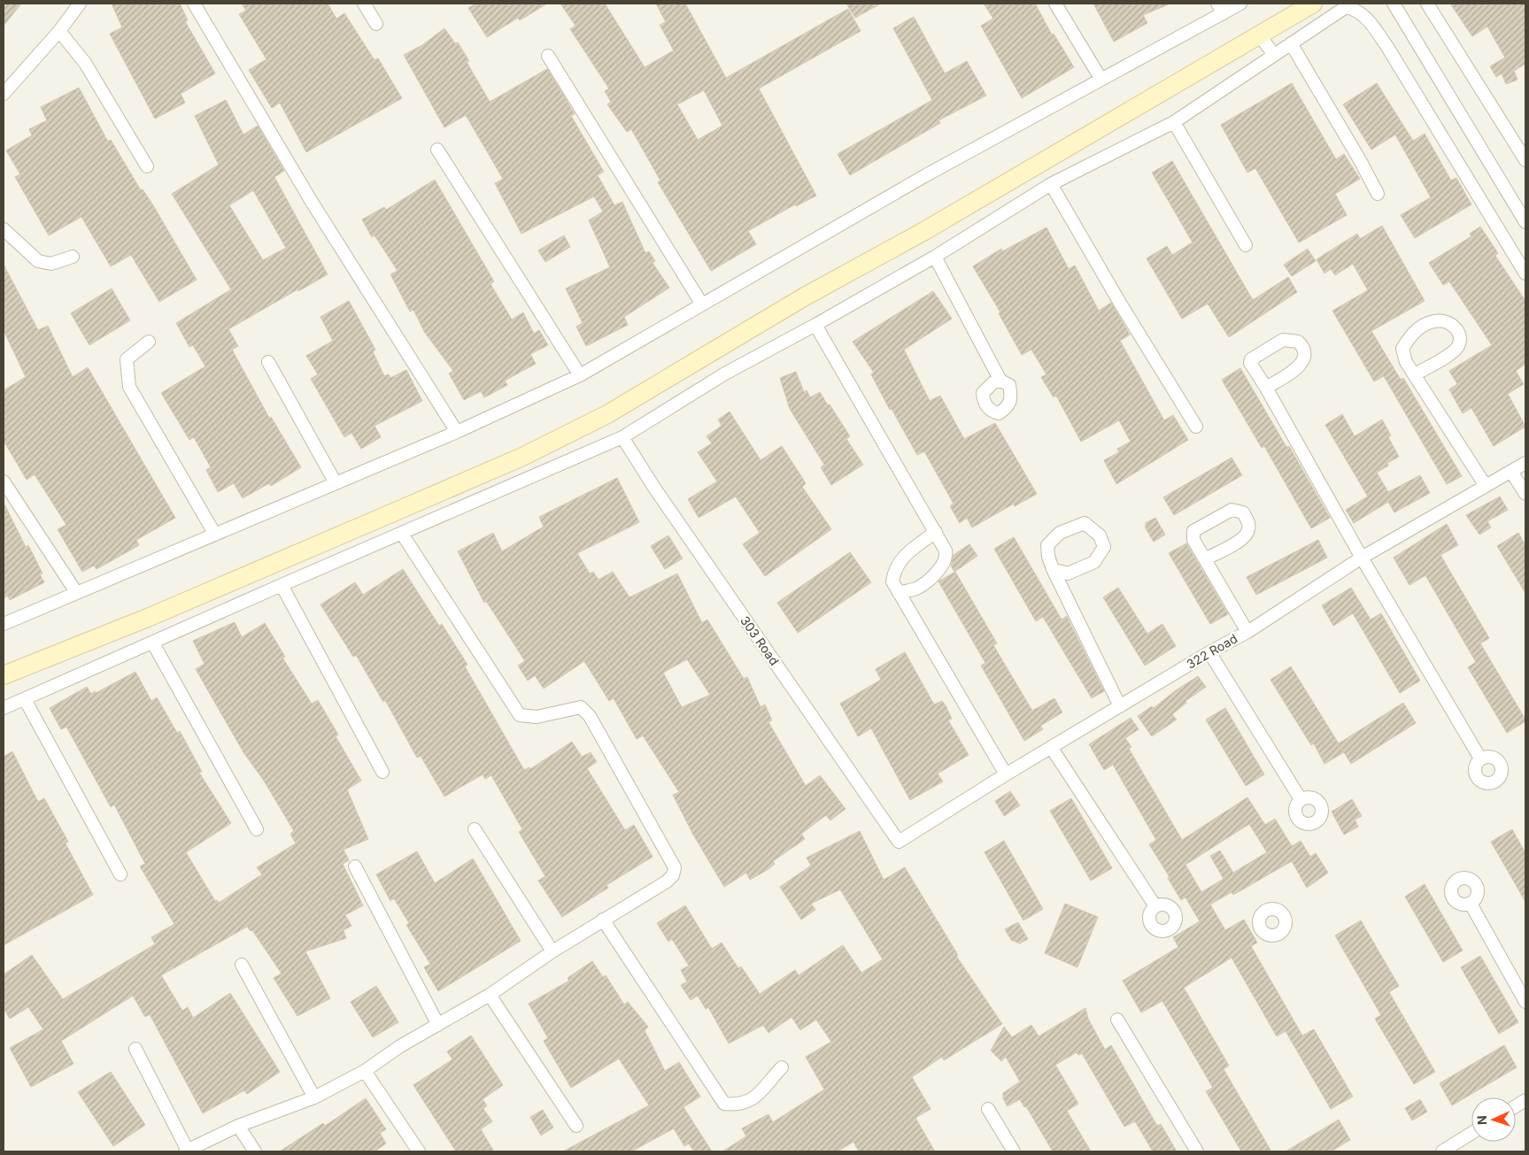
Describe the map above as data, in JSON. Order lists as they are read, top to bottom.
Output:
{
  "streets": {
    "street": ["303 Road", "322 Road"]
  },
  "crossings": [
    ["303 Road", "322 Road"]
  ],
  "north": "left"
}
